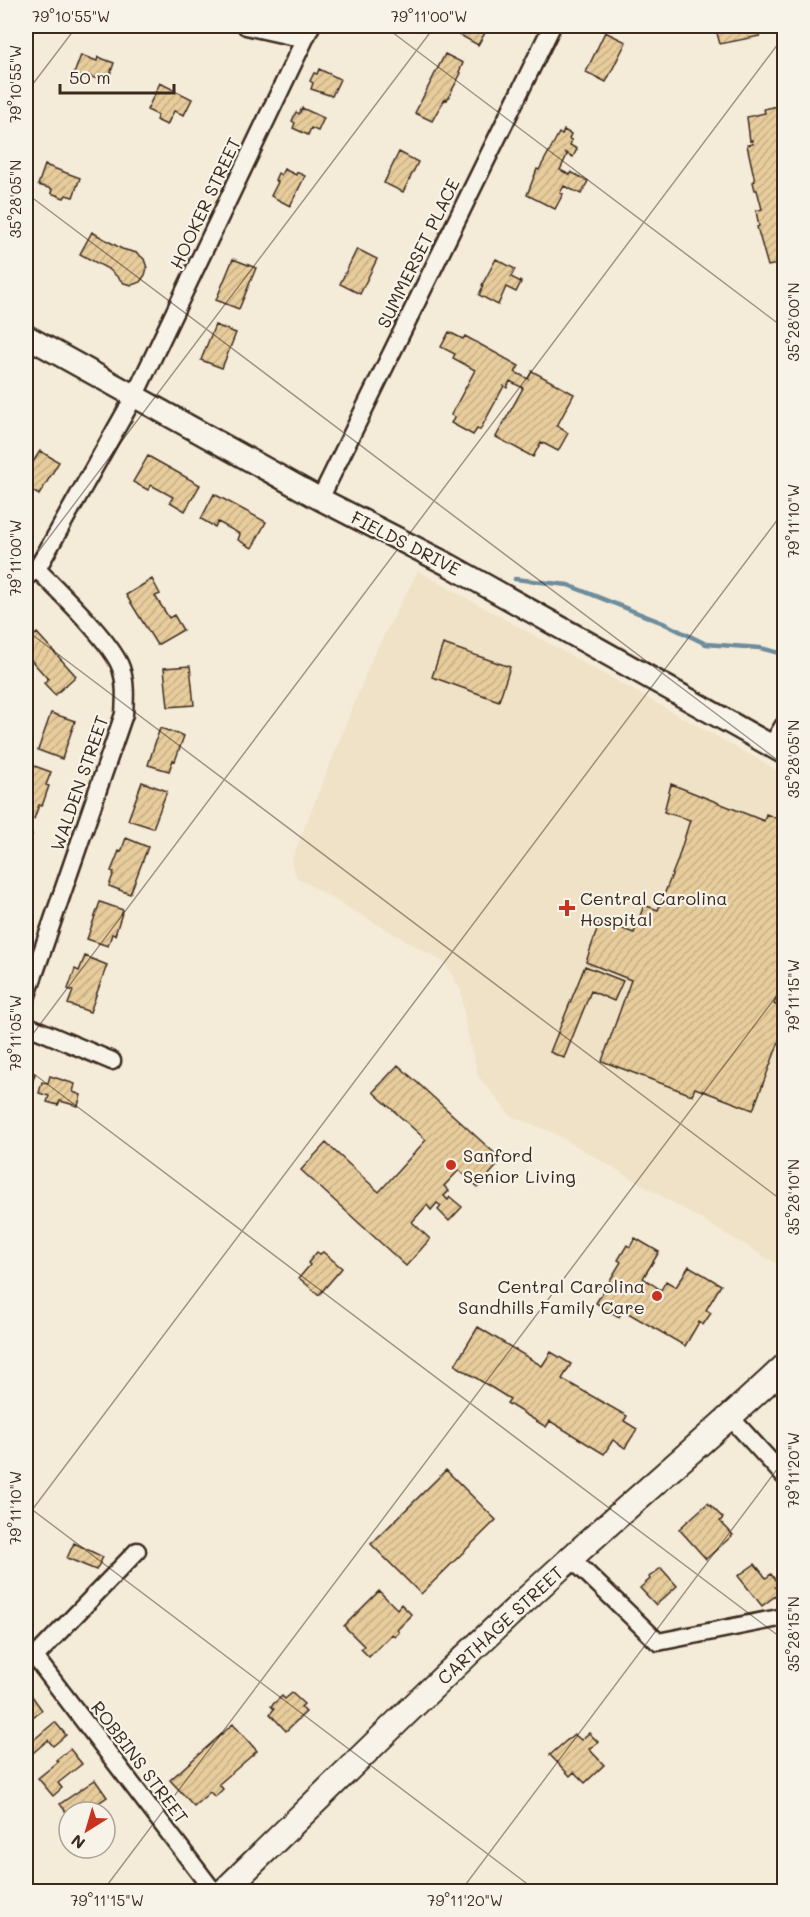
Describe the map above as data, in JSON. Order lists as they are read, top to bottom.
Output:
{
  "streets": {
    "main road": ["CARTHAGE STREET"],
    "street": [
      "HOOKER STREET",
      "SUMMERSET PLACE",
      "FIELDS DRIVE",
      "WALDEN STREET",
      "ROBBINS STREET"
    ]
  },
  "crossings": [
    ["HOOKER STREET", "FIELDS DRIVE"],
    ["HOOKER STREET", "WALDEN STREET"],
    ["SUMMERSET PLACE", "FIELDS DRIVE"]
  ],
  "places": {
    "health": ["Central Carolina Hospital"],
    "other": ["Sanford Senior Living", "Central Carolina Sandhills Family Care"]
  },
  "scale_bar": "50 m",
  "north": "bottom left",
  "coordinates": [
    "79°10'55\"W",
    "79°11'00\"W",
    "35°28'05\"N",
    "35°28'00\"N",
    "79°11'10\"W",
    "79°11'15\"W",
    "79°11'05\"W",
    "35°28'10\"N",
    "79°11'20\"W",
    "35°28'15\"N"
  ]
}
